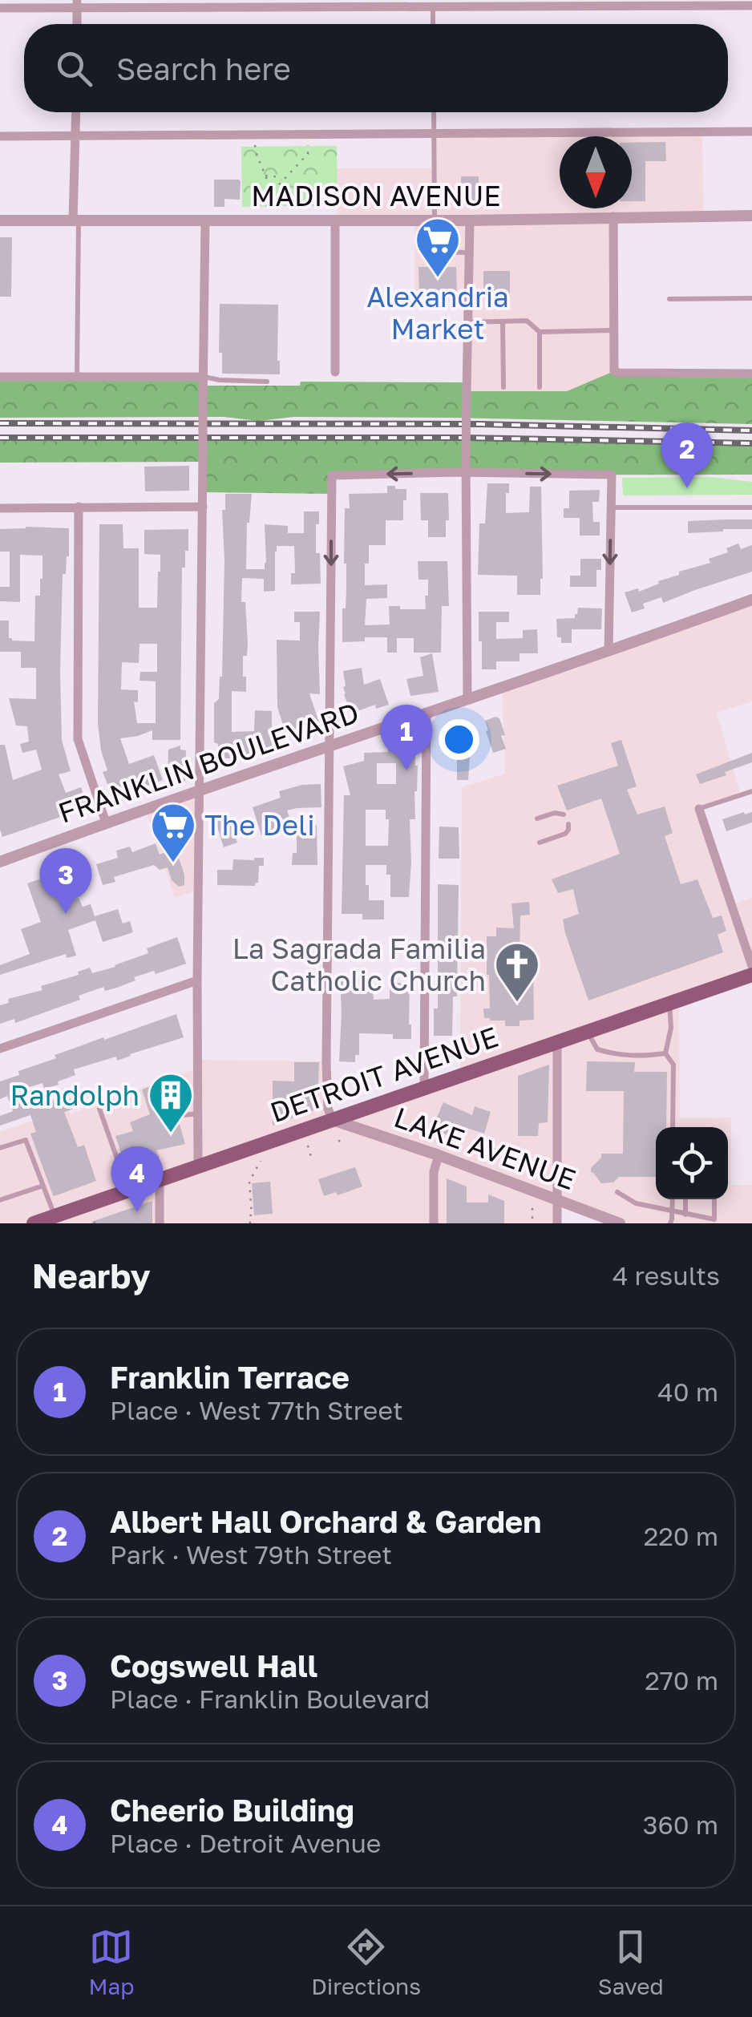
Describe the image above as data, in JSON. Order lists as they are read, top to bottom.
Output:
{
  "streets": {
    "main road": ["DETROIT AVENUE"],
    "street": ["MADISON AVENUE", "FRANKLIN BOULEVARD", "LAKE AVENUE"]
  },
  "crossings": [
    ["DETROIT AVENUE", "LAKE AVENUE"]
  ],
  "places": {
    "supermarket": ["Alexandria Market", "The Deli"],
    "church": ["La Sagrada Familia Catholic Church"],
    "building": ["Randolph"]
  },
  "north": "bottom",
  "page": {
    "search": "Search here",
    "pins": [
      "2",
      "1",
      "3",
      "4"
    ],
    "heading": ["Nearby", "4 results"],
    "list": [
      {
        "mark": "1",
        "name": "Franklin Terrace",
        "note": "Place · West 77th Street",
        "value": "40 m"
      },
      {
        "mark": "2",
        "name": "Albert Hall Orchard & Garden",
        "note": "Park · West 79th Street",
        "value": "220 m"
      },
      {
        "mark": "3",
        "name": "Cogswell Hall",
        "note": "Place · Franklin Boulevard",
        "value": "270 m"
      },
      {
        "mark": "4",
        "name": "Cheerio Building",
        "note": "Place · Detroit Avenue",
        "value": "360 m"
      }
    ],
    "nav": ["Map", "Directions", "Saved"]
  }
}
